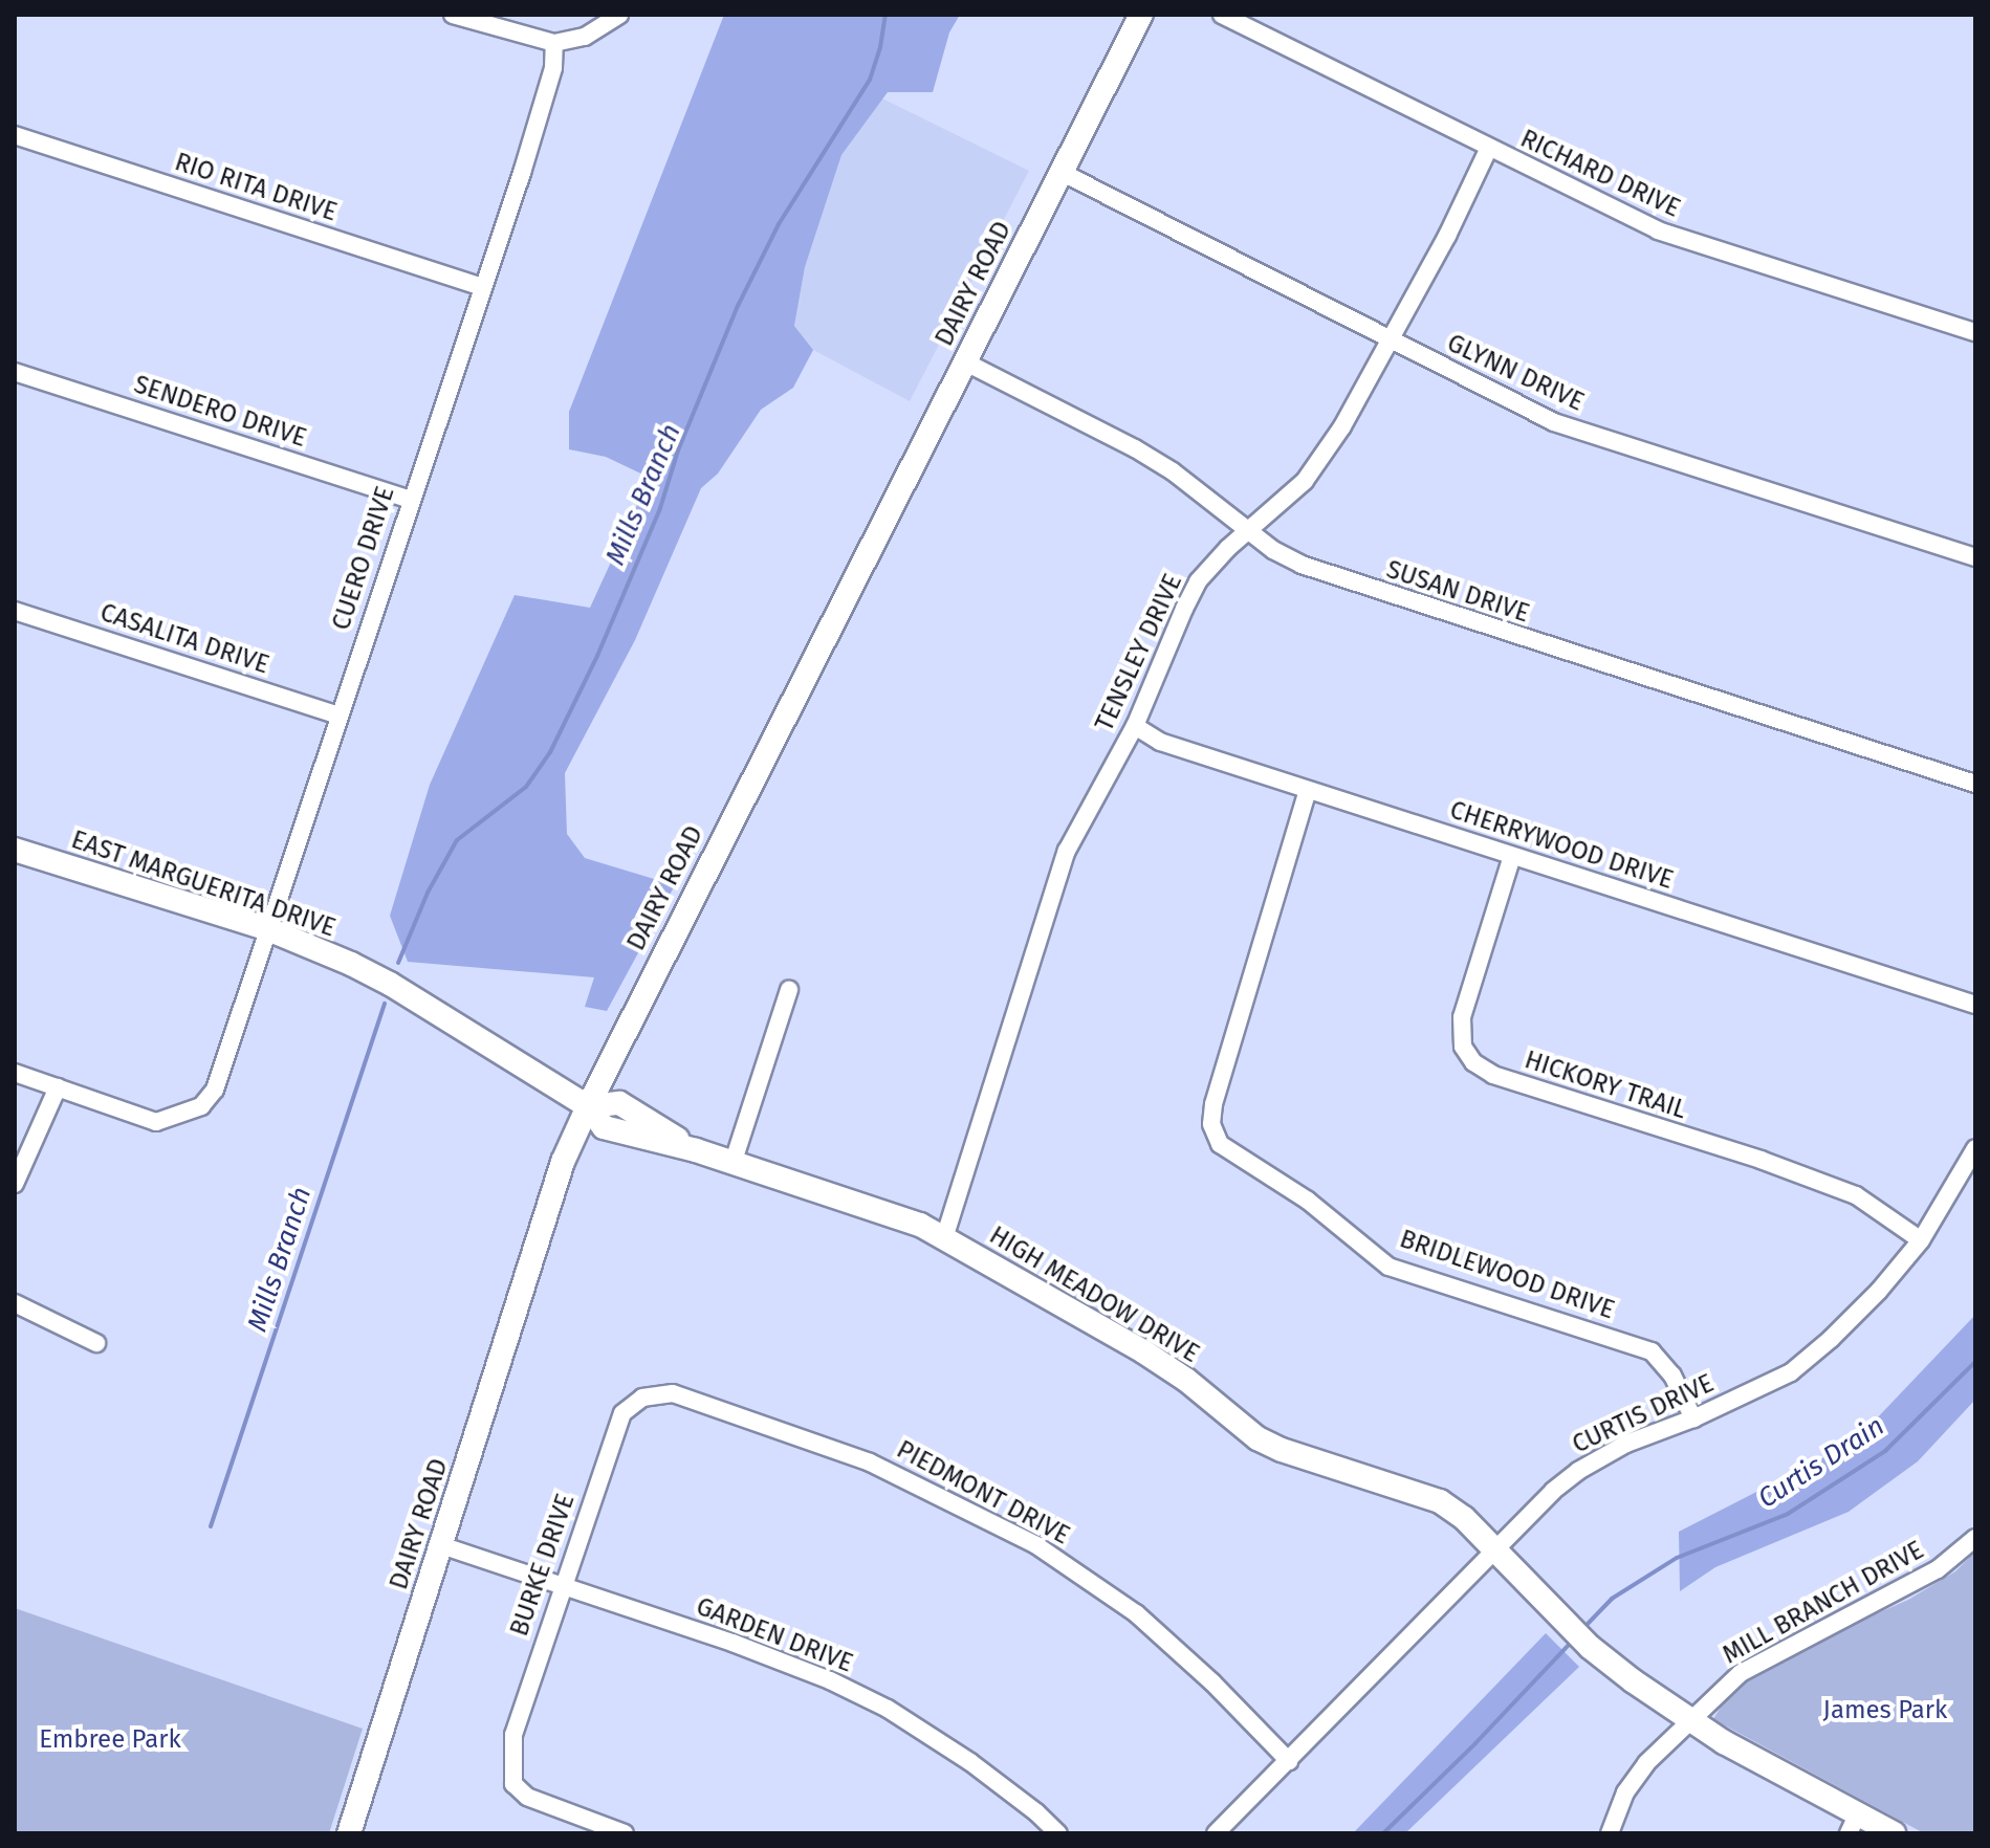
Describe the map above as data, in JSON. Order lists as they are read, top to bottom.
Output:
{
  "streets": {
    "street": [
      "RICHARD DRIVE",
      "RIO RITA DRIVE",
      "DAIRY ROAD",
      "GLYNN DRIVE",
      "SENDERO DRIVE",
      "CUERO DRIVE",
      "SUSAN DRIVE",
      "CASALITA DRIVE",
      "TENSLEY DRIVE",
      "CHERRYWOOD DRIVE",
      "EAST MARGUERITA DRIVE",
      "HICKORY TRAIL",
      "BRIDLEWOOD DRIVE",
      "HIGH MEADOW DRIVE",
      "CURTIS DRIVE",
      "PIEDMONT DRIVE",
      "BURKE DRIVE",
      "MILL BRANCH DRIVE",
      "GARDEN DRIVE"
    ]
  },
  "crossings": [
    ["RICHARD DRIVE", "TENSLEY DRIVE"],
    ["RIO RITA DRIVE", "CUERO DRIVE"],
    ["DAIRY ROAD", "GLYNN DRIVE"],
    ["DAIRY ROAD", "SUSAN DRIVE"],
    ["DAIRY ROAD", "EAST MARGUERITA DRIVE"],
    ["DAIRY ROAD", "HIGH MEADOW DRIVE"],
    ["DAIRY ROAD", "GARDEN DRIVE"],
    ["GLYNN DRIVE", "TENSLEY DRIVE"],
    ["SENDERO DRIVE", "CUERO DRIVE"],
    ["CUERO DRIVE", "CASALITA DRIVE"],
    ["CUERO DRIVE", "EAST MARGUERITA DRIVE"],
    ["SUSAN DRIVE", "TENSLEY DRIVE"],
    ["TENSLEY DRIVE", "CHERRYWOOD DRIVE"],
    ["TENSLEY DRIVE", "HIGH MEADOW DRIVE"],
    ["CHERRYWOOD DRIVE", "HICKORY TRAIL"],
    ["CHERRYWOOD DRIVE", "BRIDLEWOOD DRIVE"],
    ["EAST MARGUERITA DRIVE", "HIGH MEADOW DRIVE"],
    ["HICKORY TRAIL", "CURTIS DRIVE"],
    ["BRIDLEWOOD DRIVE", "CURTIS DRIVE"],
    ["HIGH MEADOW DRIVE", "CURTIS DRIVE"],
    ["HIGH MEADOW DRIVE", "MILL BRANCH DRIVE"],
    ["CURTIS DRIVE", "PIEDMONT DRIVE"],
    ["PIEDMONT DRIVE", "BURKE DRIVE"],
    ["BURKE DRIVE", "GARDEN DRIVE"]
  ],
  "water": ["Mills Branch", "Curtis Drain"],
  "parks": ["James Park", "Embree Park"]
}
